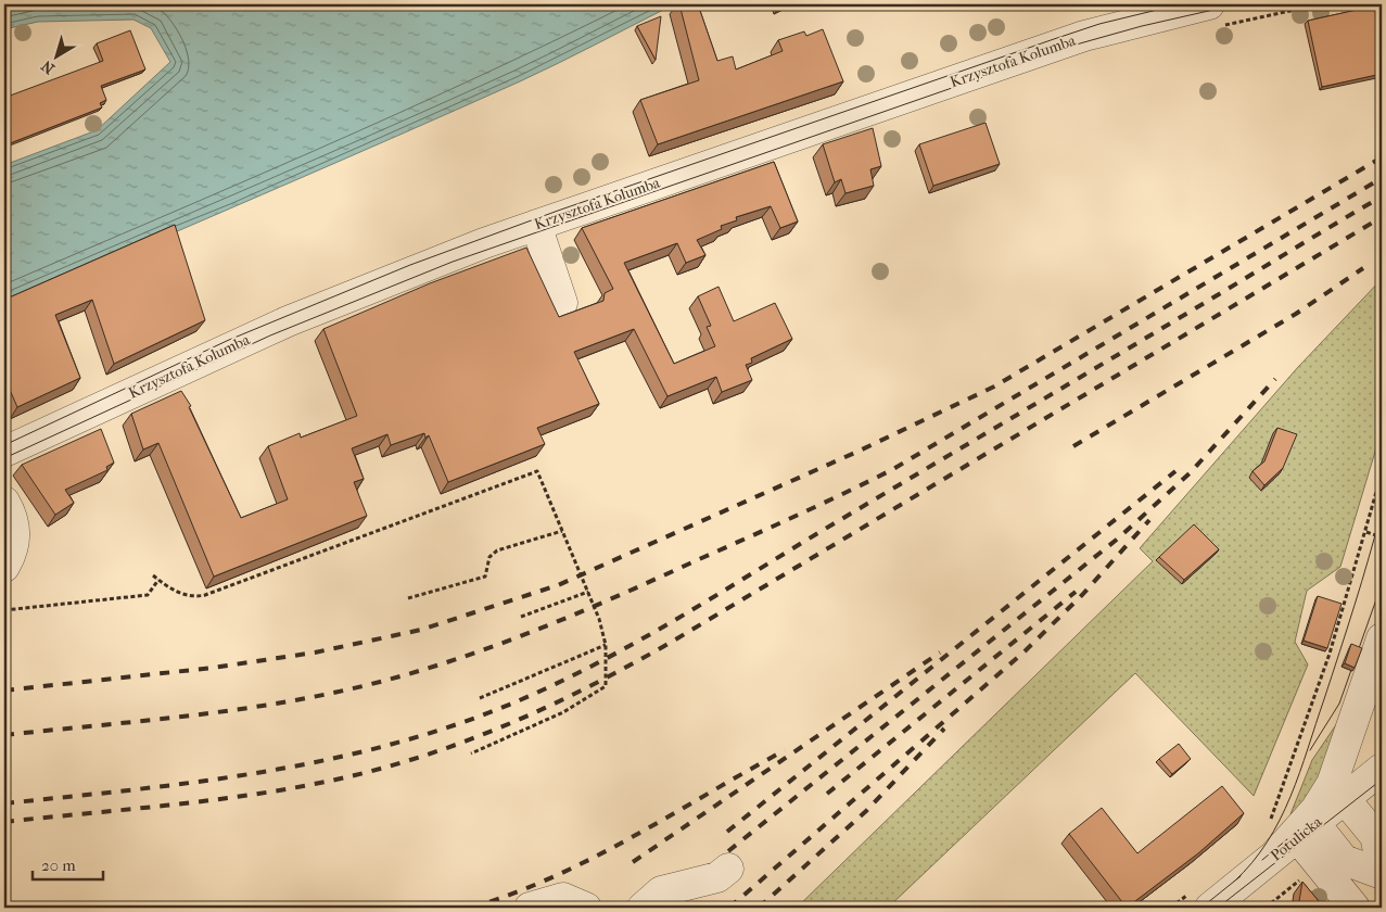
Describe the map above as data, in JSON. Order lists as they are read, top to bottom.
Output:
{
  "streets": {
    "street": ["Krzysztofa Kolumba", "Potulicka"]
  },
  "scale_bar": "20 m",
  "north": "bottom left"
}
